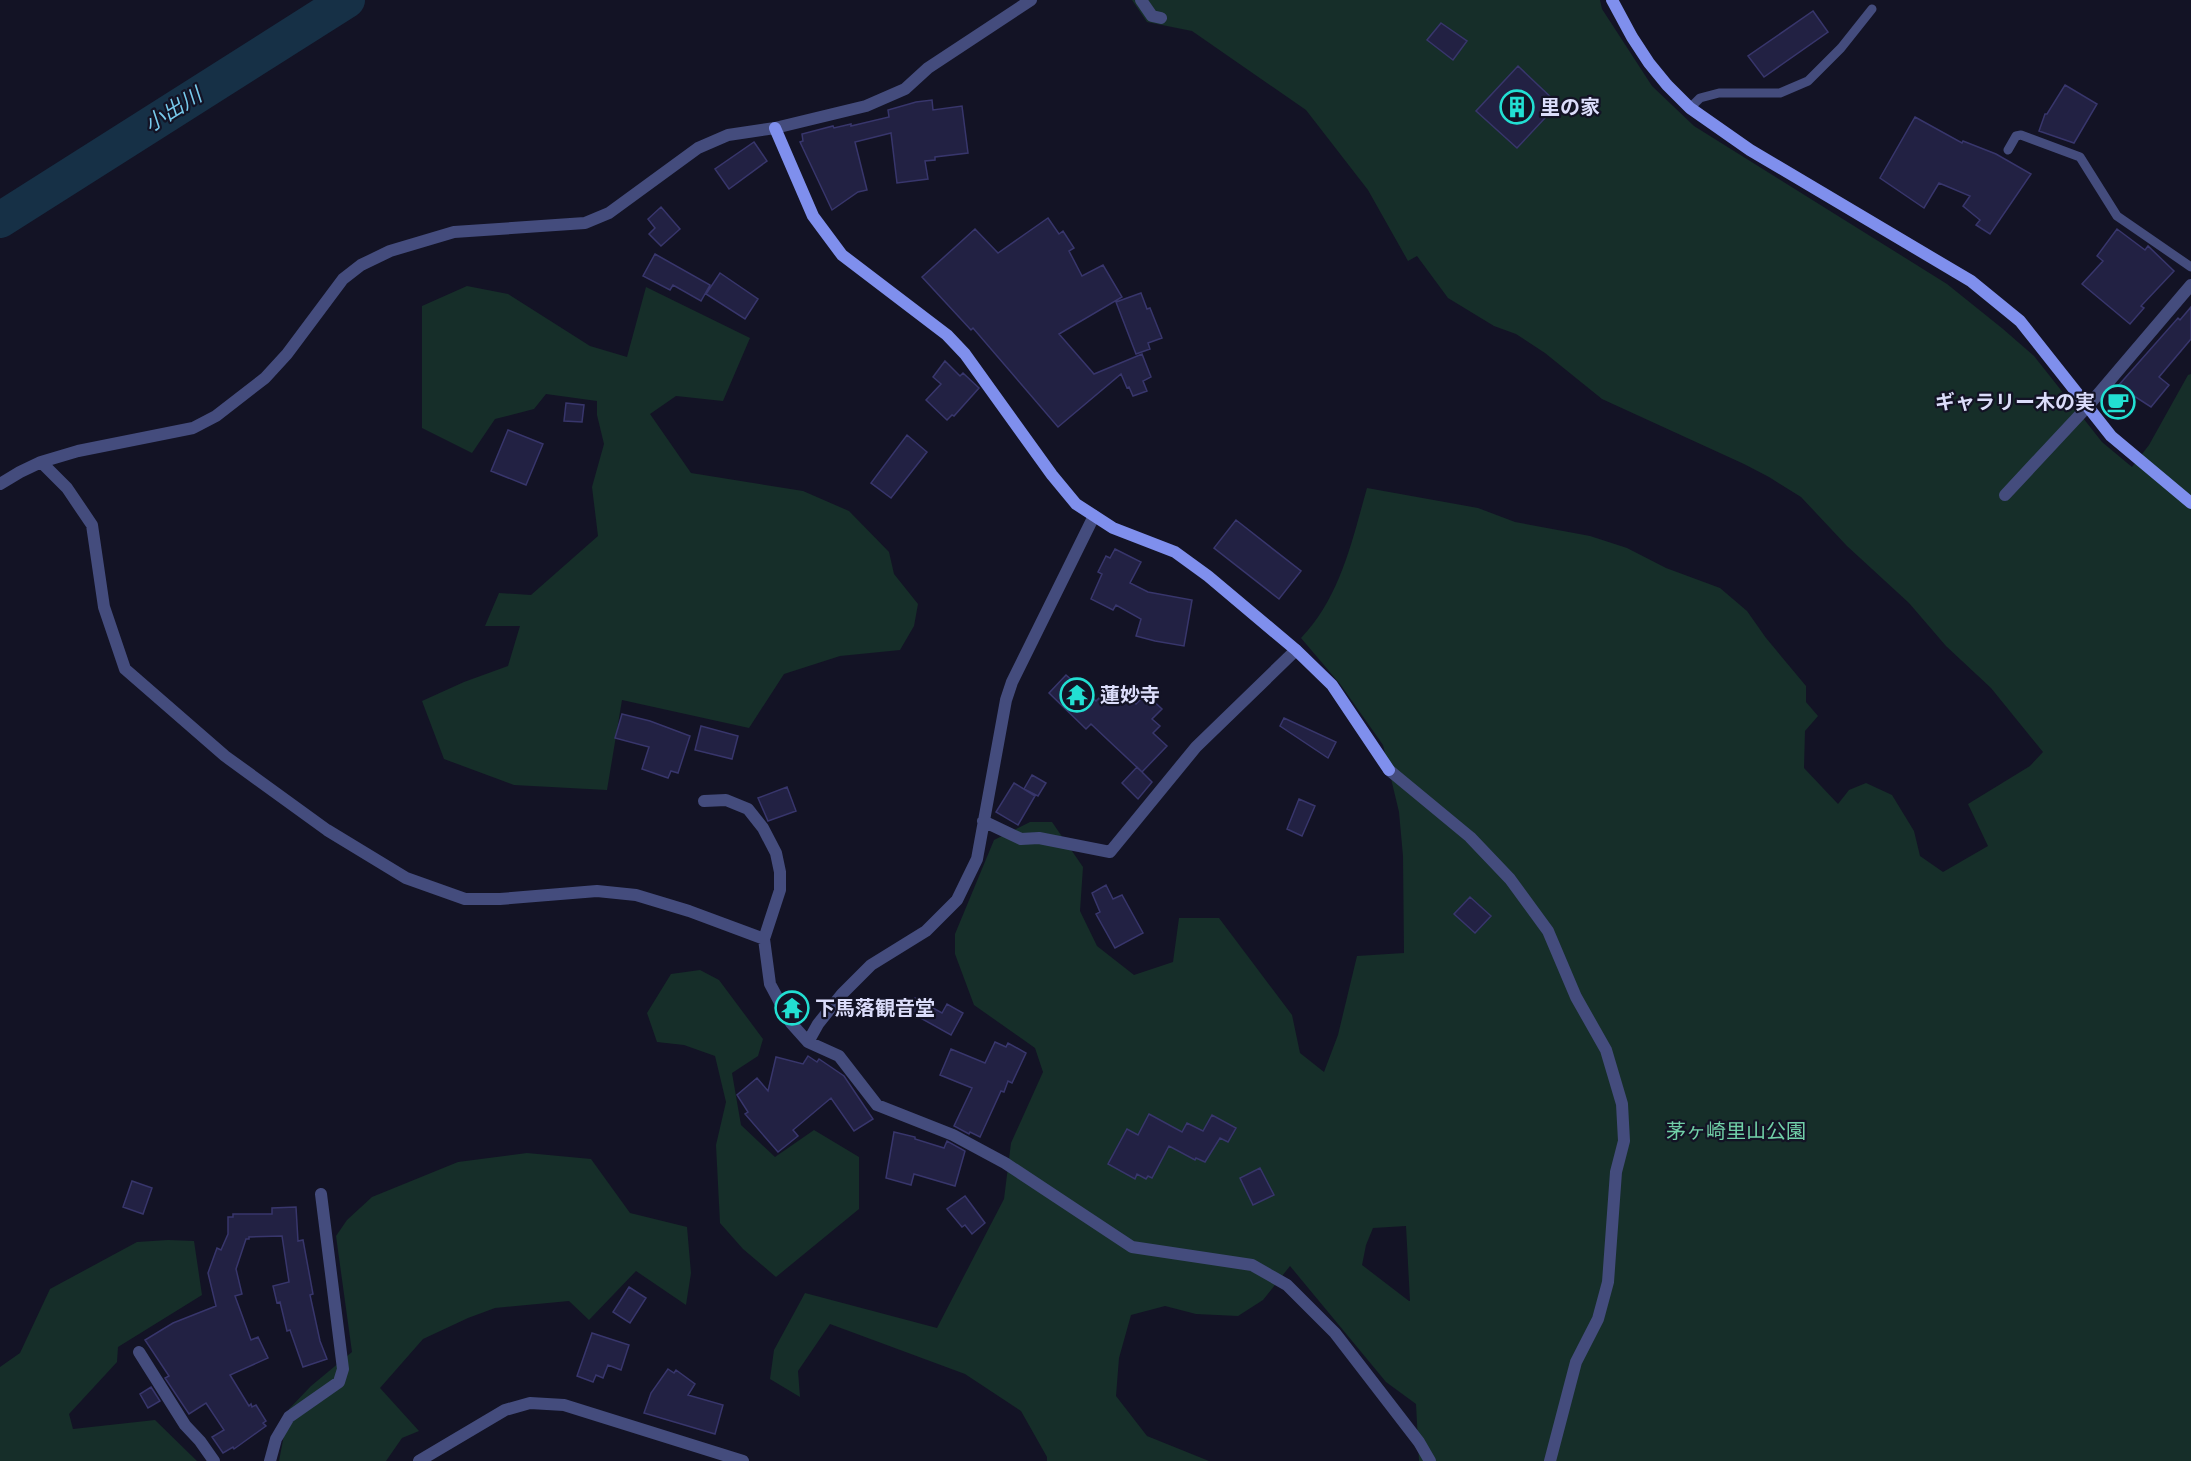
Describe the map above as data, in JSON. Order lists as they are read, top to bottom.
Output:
{
  "water": ["小出川"],
  "parks": ["茅ヶ崎里山公園"],
  "places": {
    "building": ["里の家"],
    "cafe": ["ギャラリー木の実"],
    "temple": ["蓮妙寺", "下馬落観音堂"]
  }
}
